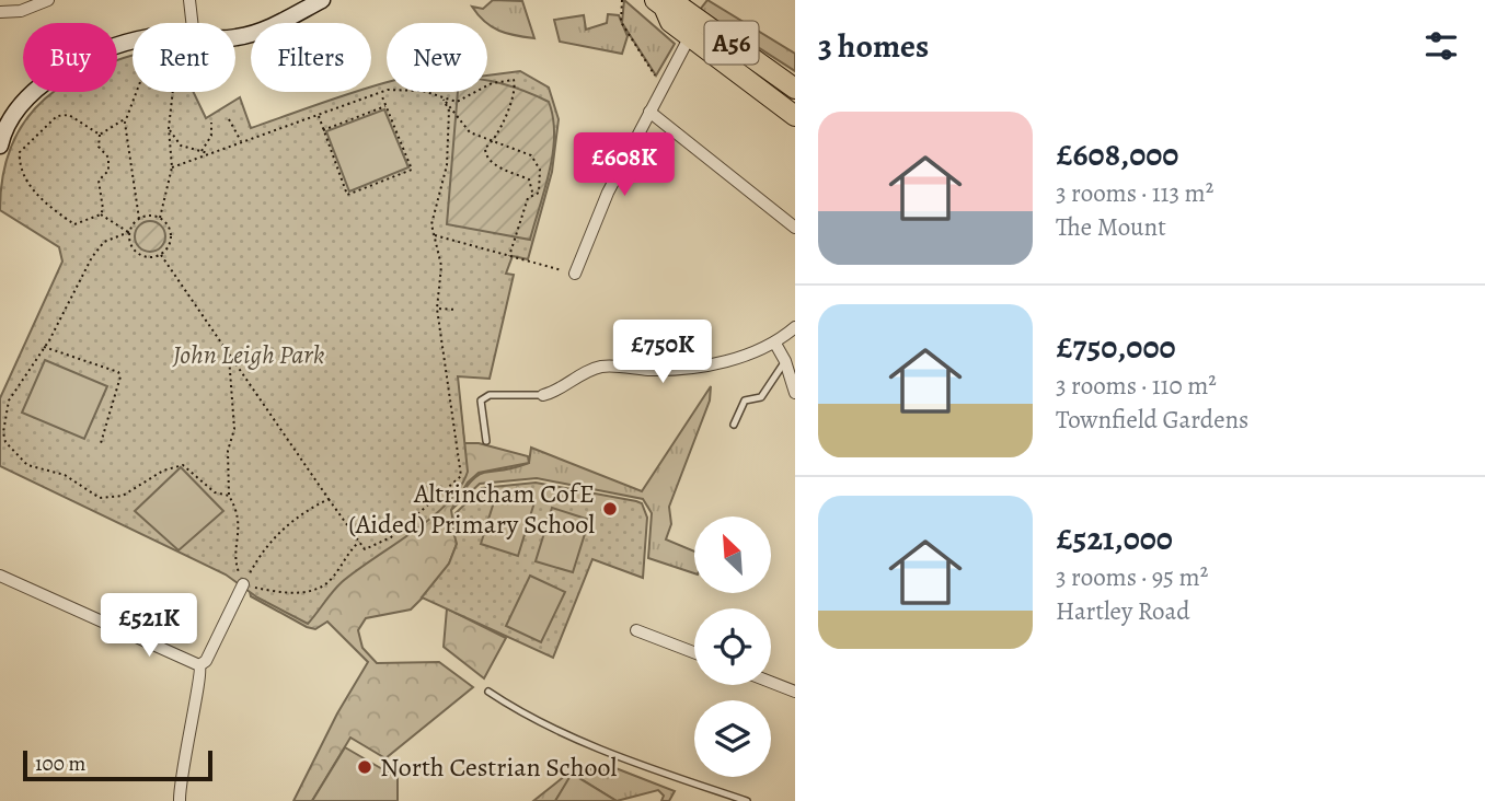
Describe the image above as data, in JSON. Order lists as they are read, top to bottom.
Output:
{
  "streets": {
    "highway": ["A56"]
  },
  "parks": ["John Leigh Park"],
  "places": ["Altrincham CofE (Aided) Primary School", "North Cestrian School"],
  "scale_bar": "100 m",
  "north": "top left",
  "page": {
    "heading": "3 homes",
    "chip": [
      "Buy",
      "Rent",
      "Filters",
      "New"
    ],
    "list": [
      {
        "name": "£608,000",
        "note": "3 rooms · 113 m² · The Mount"
      },
      {
        "name": "£750,000",
        "note": "3 rooms · 110 m² · Townfield Gardens"
      },
      {
        "name": "£521,000",
        "note": "3 rooms · 95 m² · Hartley Road"
      }
    ],
    "price": ["£608K", "£750K", "£521K"],
    "scale": "100 m"
  }
}
